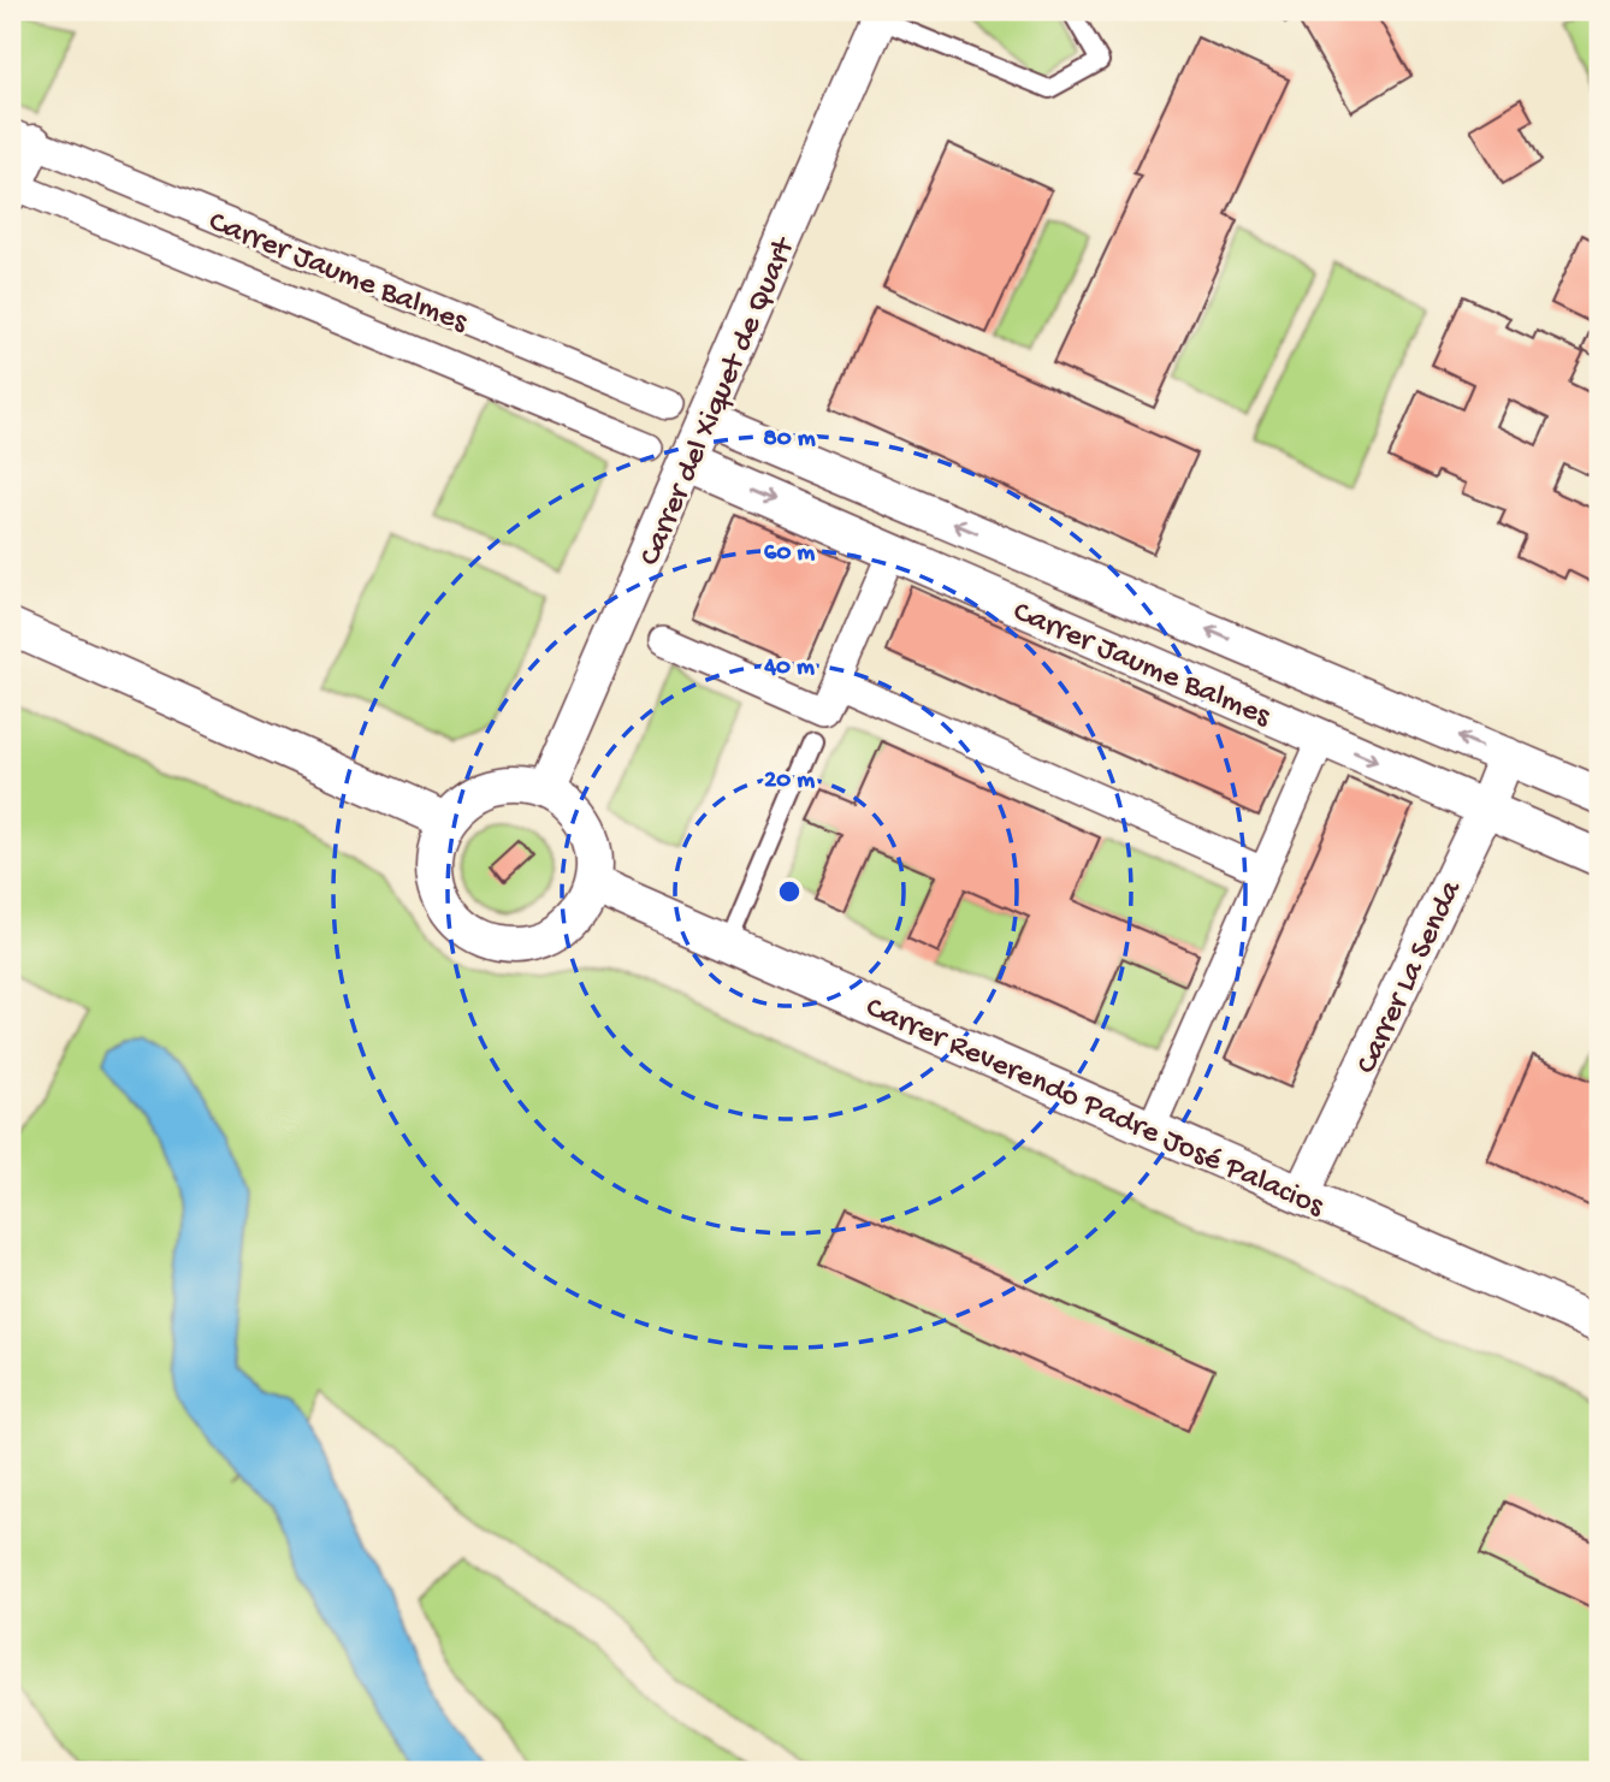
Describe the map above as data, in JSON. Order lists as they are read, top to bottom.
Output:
{
  "streets": {
    "street": [
      "Carrer Jaume Balmes",
      "Carrer del Xiquet de Quart",
      "Carrer La Senda",
      "Carrer Reverendo Padre José Palacios"
    ]
  },
  "crossings": [
    ["Carrer Jaume Balmes", "Carrer del Xiquet de Quart"],
    ["Carrer Jaume Balmes", "Carrer La Senda"],
    ["Carrer del Xiquet de Quart", "Carrer Reverendo Padre José Palacios"],
    ["Carrer La Senda", "Carrer Reverendo Padre José Palacios"]
  ],
  "rings": [
    "80 m",
    "60 m",
    "40 m",
    "20 m"
  ]
}
